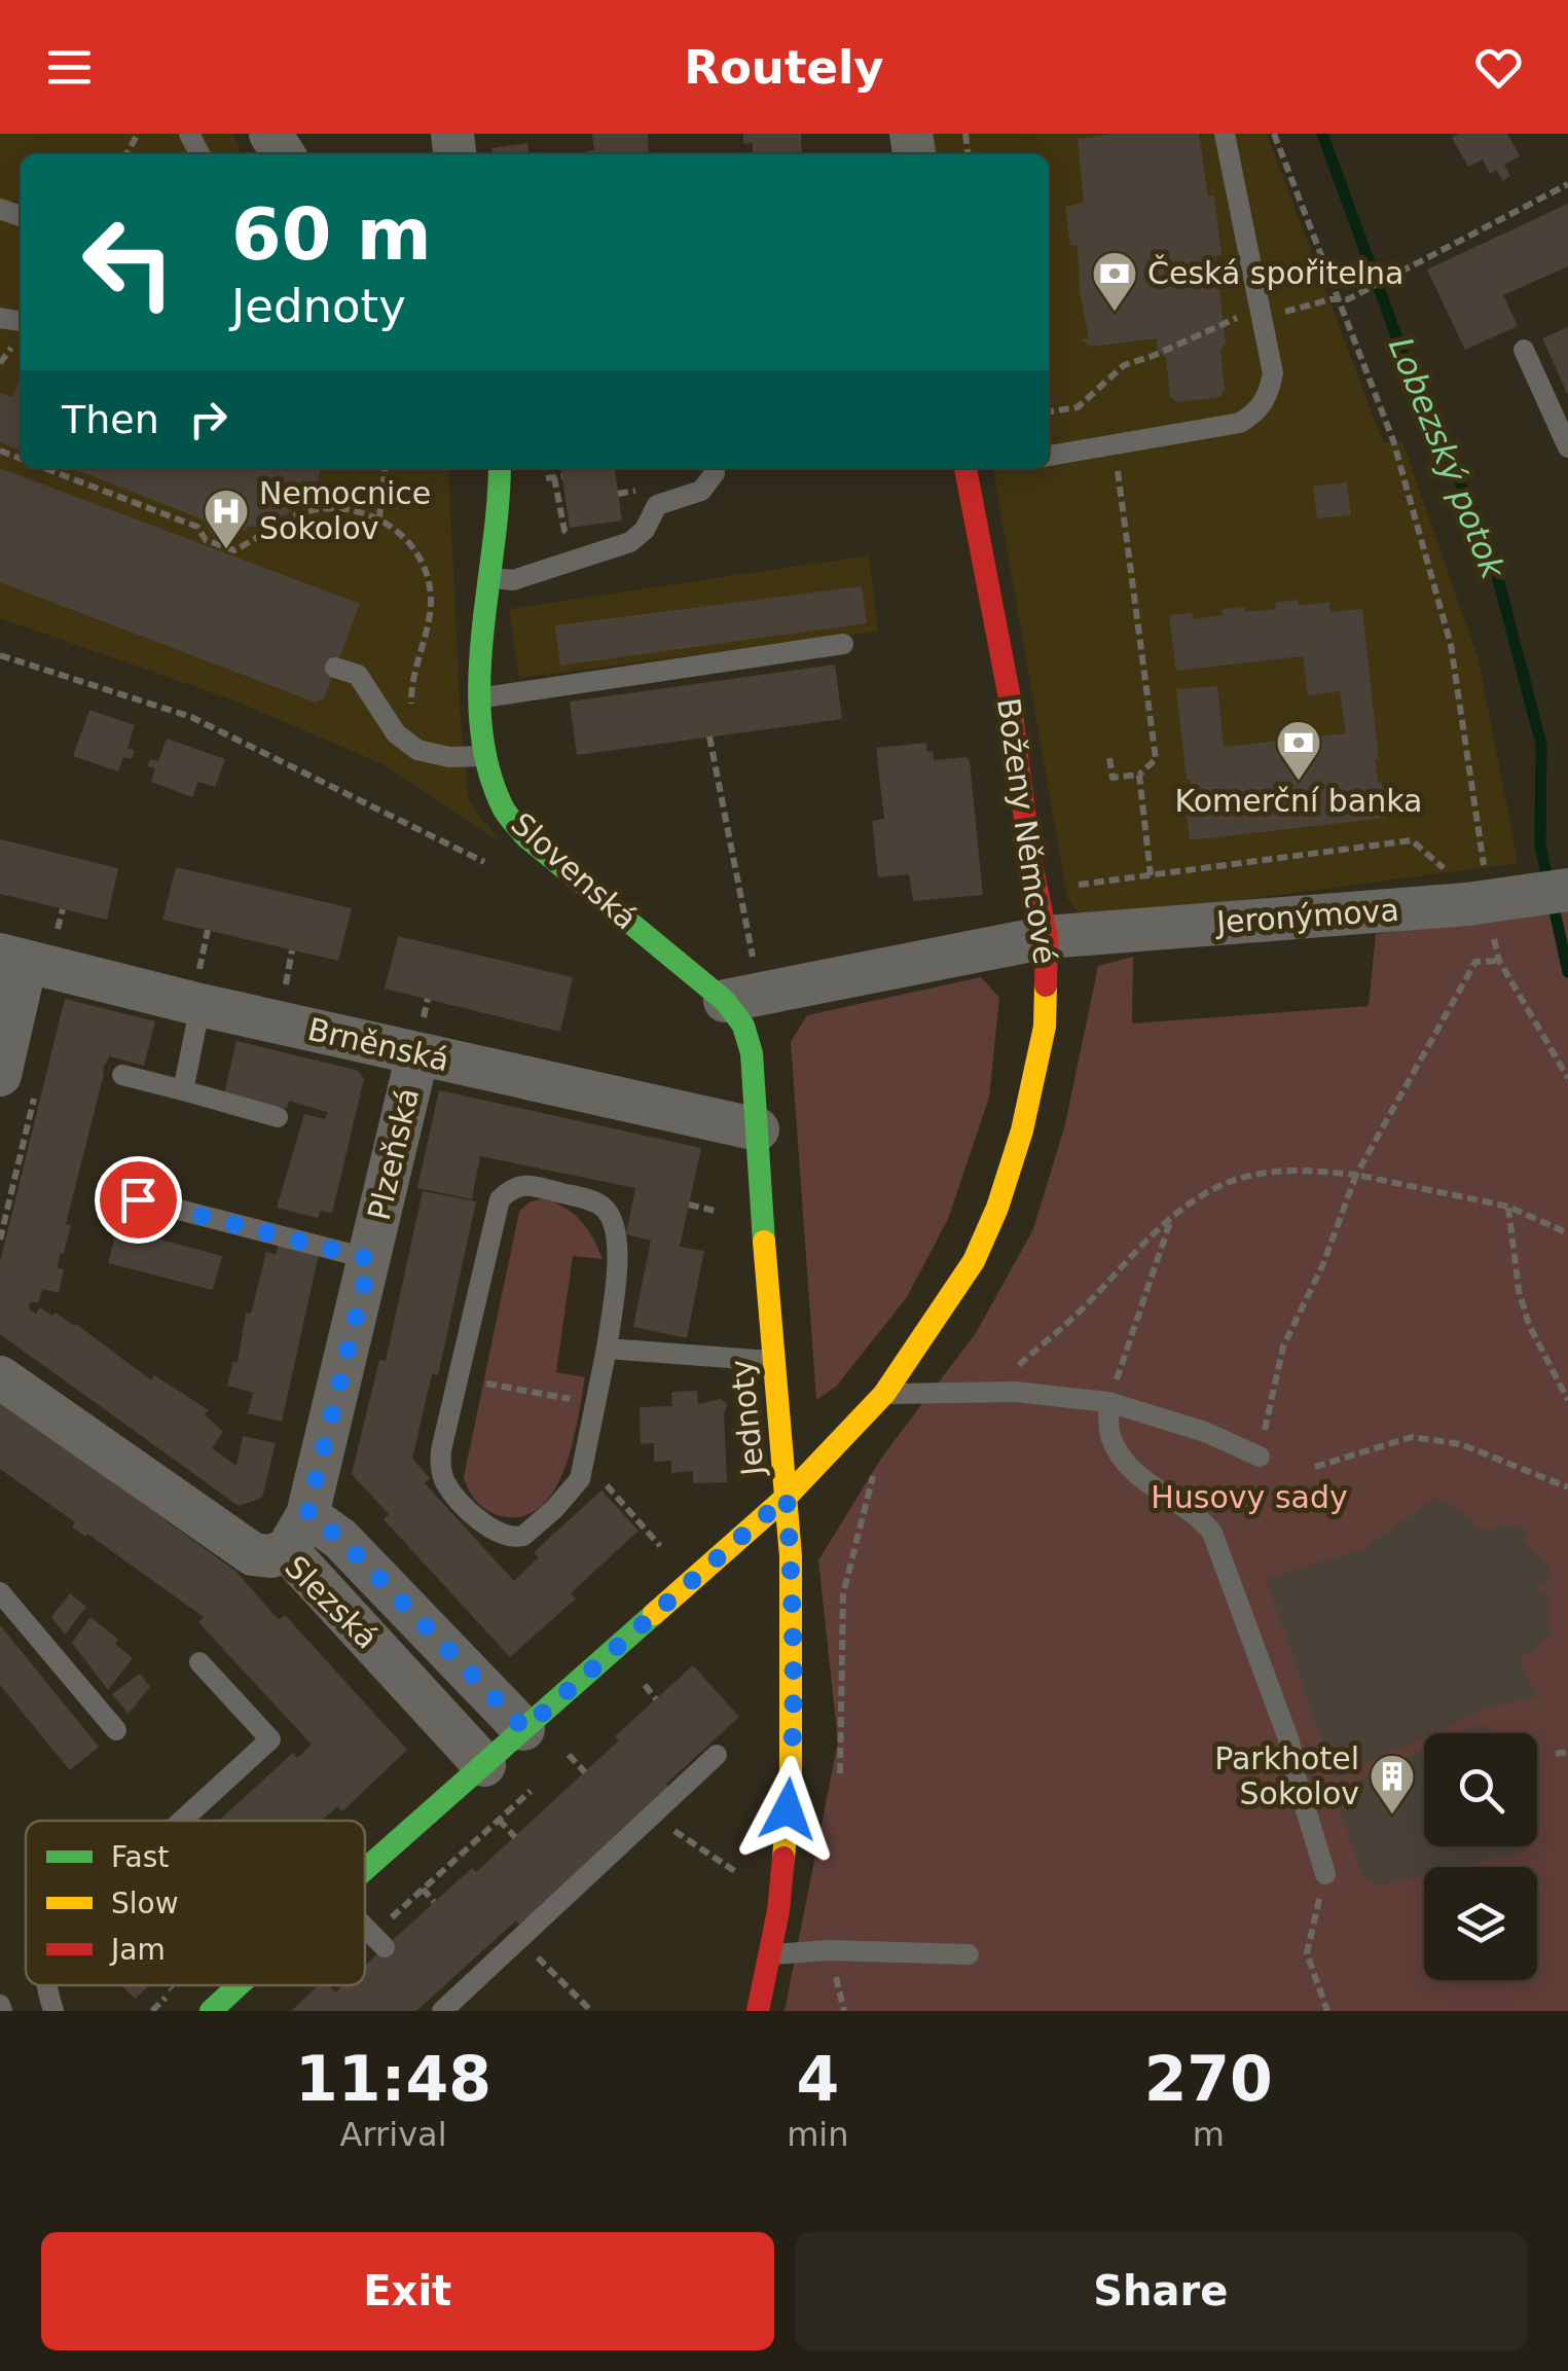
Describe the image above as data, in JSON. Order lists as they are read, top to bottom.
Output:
{
  "streets": {
    "street": [
      "Boženy Němcové",
      "Slovenská",
      "Jeronýmova",
      "Brněnská",
      "Plzeňská",
      "Jednoty",
      "Slezská"
    ]
  },
  "crossings": [
    ["Boženy Němcové", "Jeronýmova"],
    ["Boženy Němcové", "Jednoty"],
    ["Slovenská", "Jeronýmova"],
    ["Slovenská", "Jednoty"],
    ["Jeronýmova", "Jednoty"],
    ["Brněnská", "Plzeňská"],
    ["Brněnská", "Jednoty"],
    ["Plzeňská", "Slezská"],
    ["Jednoty", "Slezská"]
  ],
  "water": ["Lobezský potok"],
  "parks": ["Husovy sady"],
  "places": {
    "bank": ["Česká spořitelna", "Komerční banka"],
    "hospital": ["Nemocnice Sokolov"],
    "building": ["Parkhotel Sokolov"]
  },
  "legend": ["Fast", "Slow", "Jam"],
  "page": {
    "header": "Routely",
    "turn": ["60 m", "Jednoty"],
    "then": "Then",
    "eta": [
      "11:48",
      "Arrival",
      "4",
      "min",
      "270",
      "m"
    ],
    "buttons": ["Exit", "Share"]
  }
}
